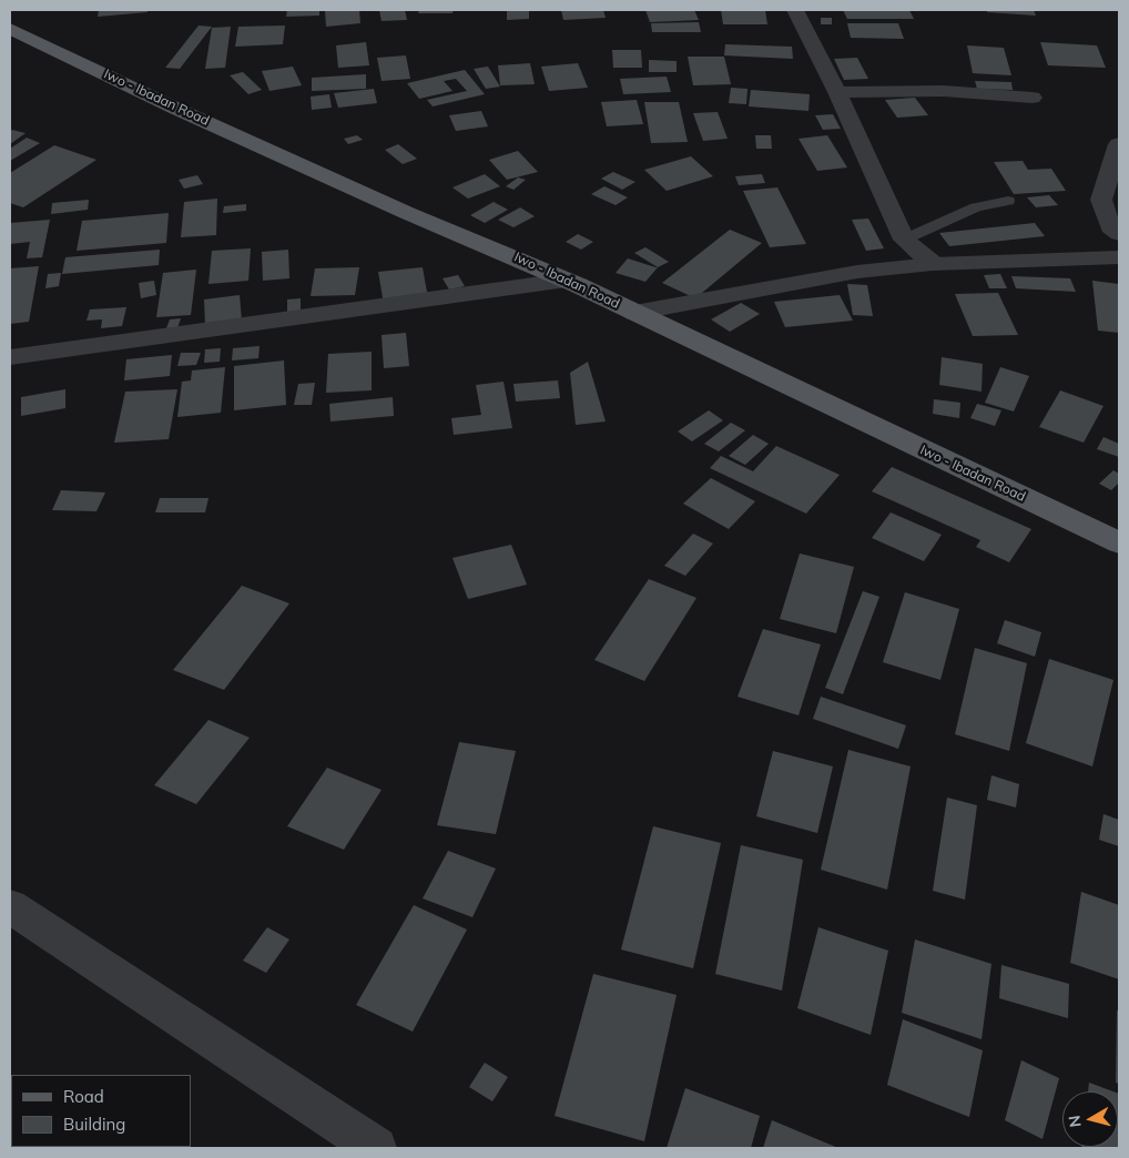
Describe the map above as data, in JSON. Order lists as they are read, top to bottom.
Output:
{
  "streets": {
    "main road": ["Iwo - Ibadan Road"]
  },
  "legend": ["Road", "Building"],
  "north": "left"
}
